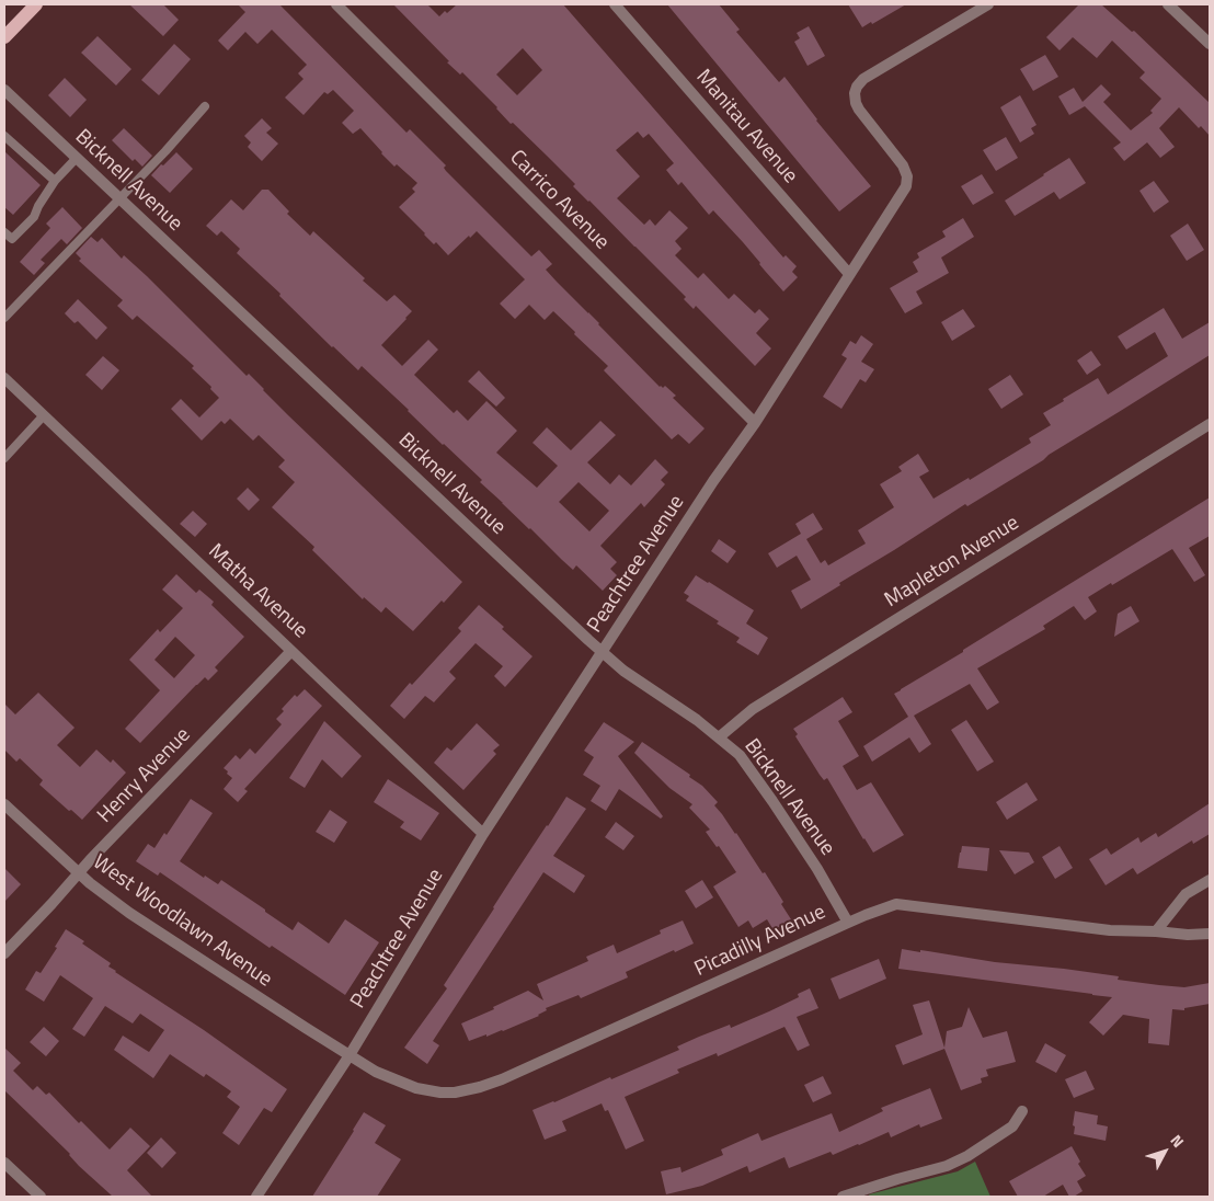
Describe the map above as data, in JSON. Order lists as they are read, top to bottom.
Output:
{
  "streets": {
    "street": [
      "Manitau Avenue",
      "Bicknell Avenue",
      "Carrico Avenue",
      "Mapleton Avenue",
      "Peachtree Avenue",
      "Matha Avenue",
      "Henry Avenue",
      "West Woodlawn Avenue",
      "Picadilly Avenue"
    ]
  },
  "crossings": [
    ["Manitau Avenue", "Peachtree Avenue"],
    ["Bicknell Avenue", "Mapleton Avenue"],
    ["Bicknell Avenue", "Peachtree Avenue"],
    ["Bicknell Avenue", "Picadilly Avenue"],
    ["Carrico Avenue", "Peachtree Avenue"],
    ["Peachtree Avenue", "Matha Avenue"],
    ["Peachtree Avenue", "West Woodlawn Avenue"],
    ["Peachtree Avenue", "Picadilly Avenue"],
    ["Matha Avenue", "Henry Avenue"],
    ["Henry Avenue", "West Woodlawn Avenue"],
    ["West Woodlawn Avenue", "Picadilly Avenue"]
  ],
  "north": "top right"
}
